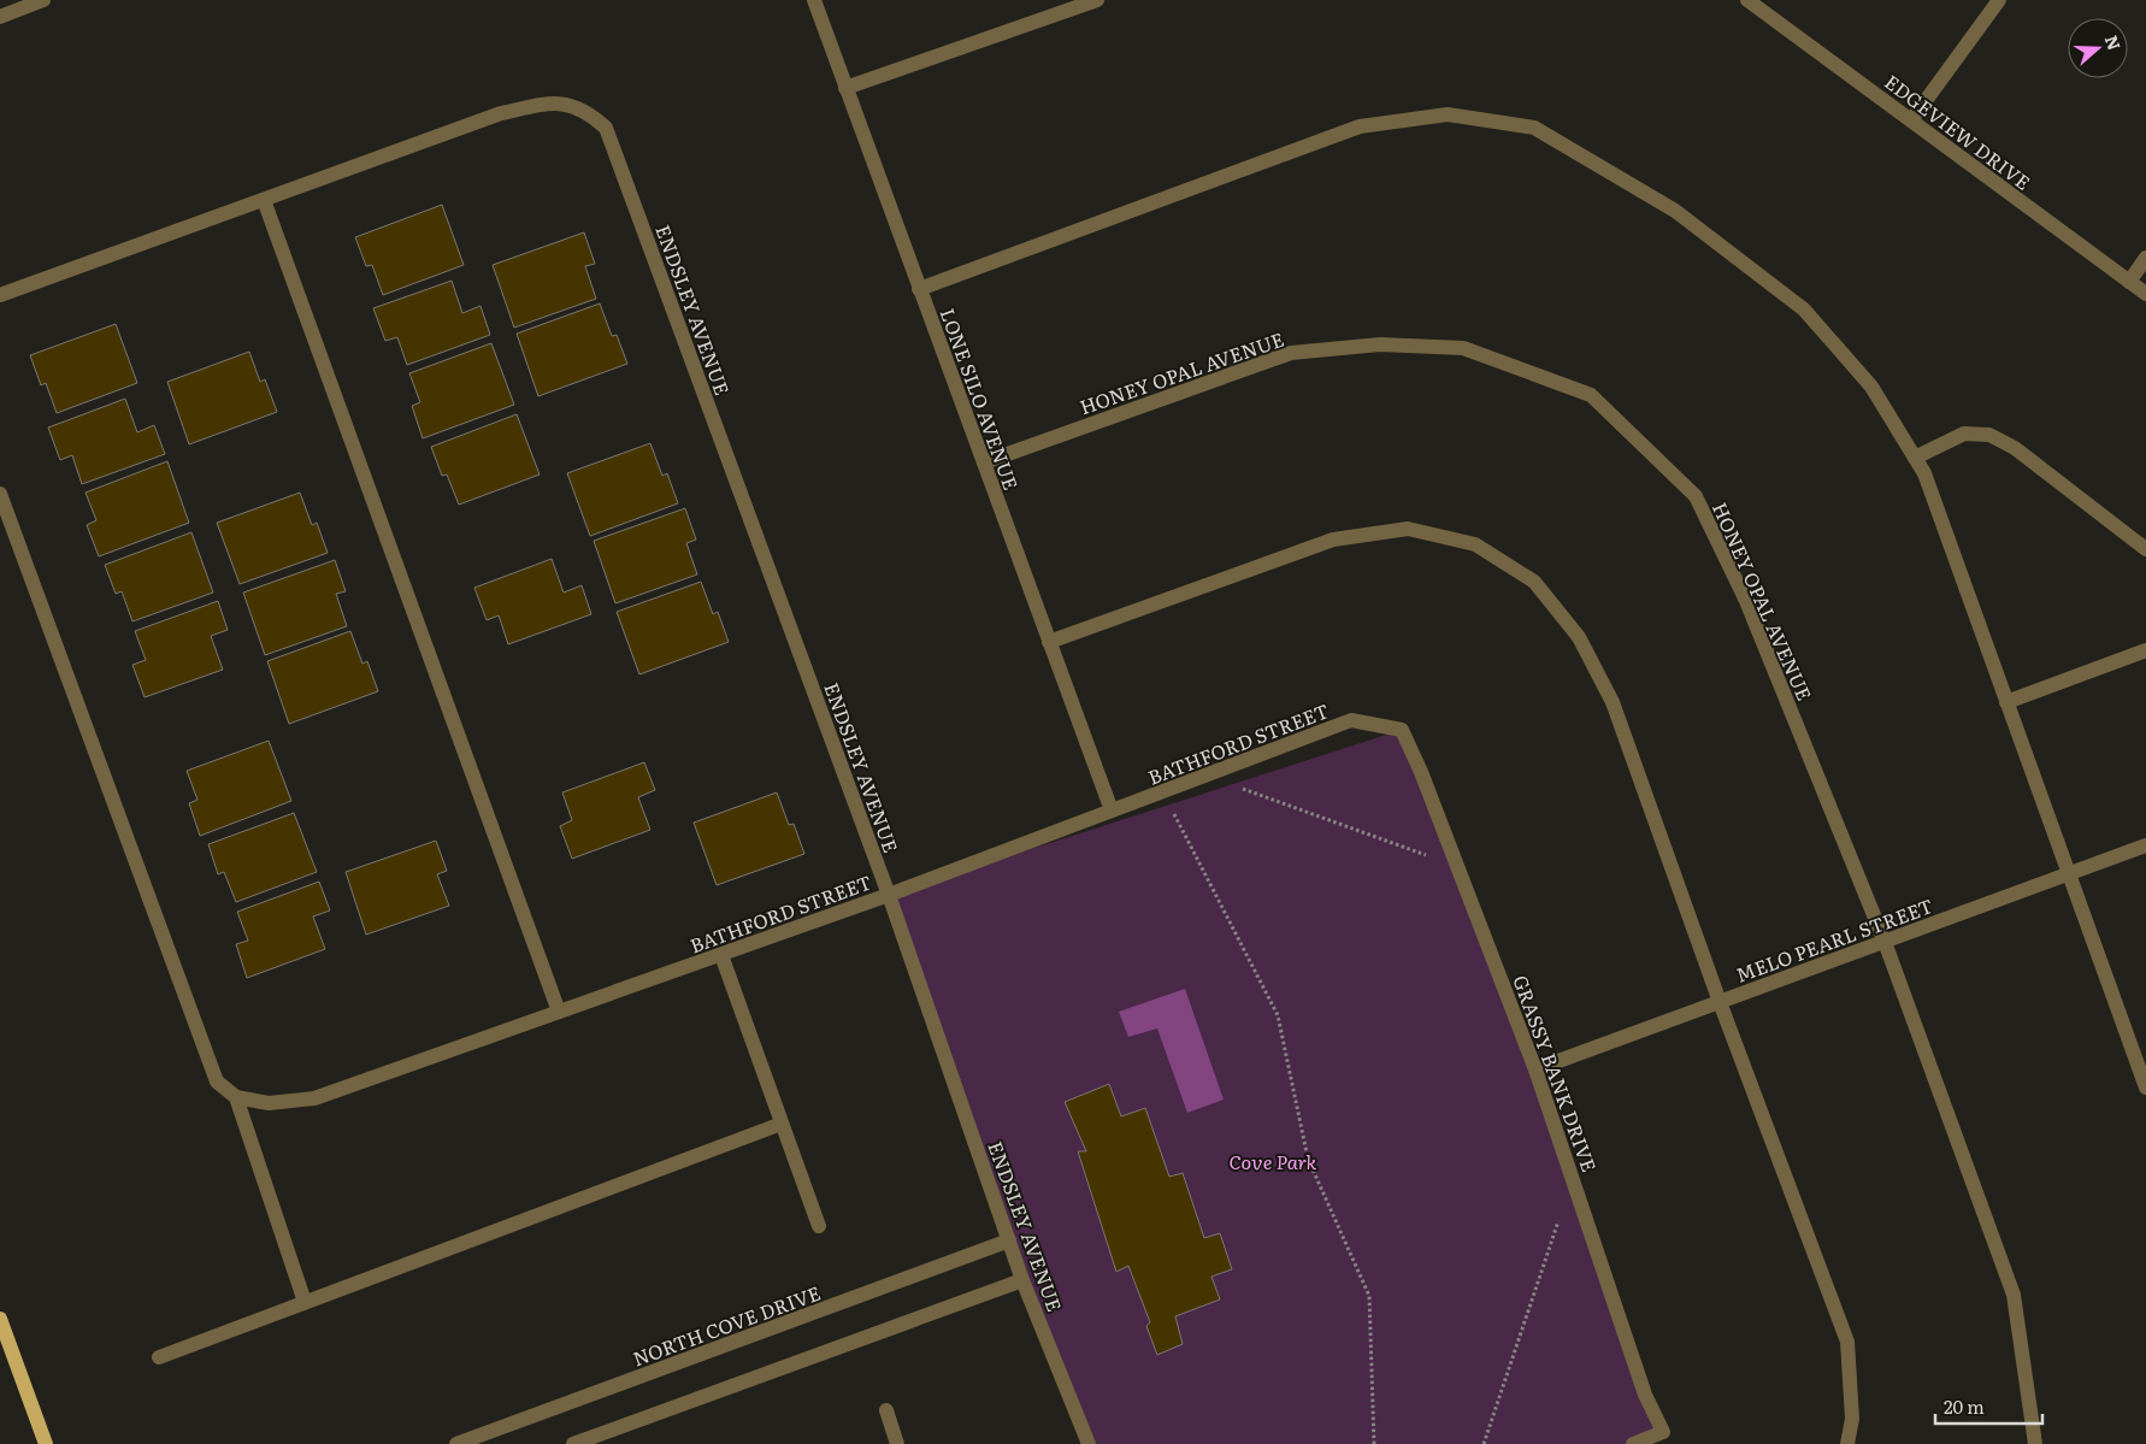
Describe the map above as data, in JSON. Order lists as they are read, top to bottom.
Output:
{
  "streets": {
    "street": [
      "EDGEVIEW DRIVE",
      "ENDSLEY AVENUE",
      "HONEY OPAL AVENUE",
      "LONE SILO AVENUE",
      "BATHFORD STREET",
      "MELO PEARL STREET",
      "GRASSY BANK DRIVE",
      "NORTH COVE DRIVE"
    ]
  },
  "crossings": [
    ["ENDSLEY AVENUE", "BATHFORD STREET"],
    ["ENDSLEY AVENUE", "NORTH COVE DRIVE"],
    ["HONEY OPAL AVENUE", "LONE SILO AVENUE"],
    ["HONEY OPAL AVENUE", "MELO PEARL STREET"],
    ["LONE SILO AVENUE", "BATHFORD STREET"],
    ["BATHFORD STREET", "GRASSY BANK DRIVE"],
    ["MELO PEARL STREET", "GRASSY BANK DRIVE"]
  ],
  "parks": ["Cove Park"],
  "scale_bar": "20 m",
  "north": "right"
}
